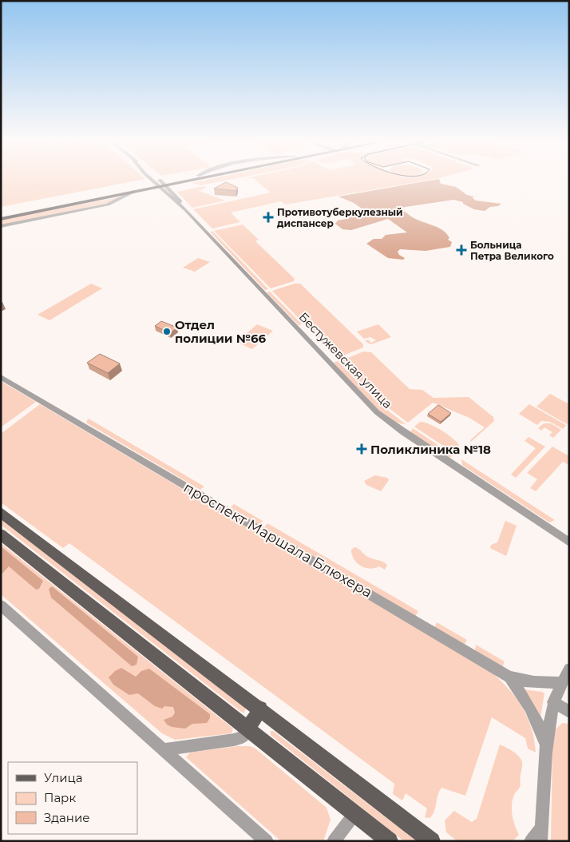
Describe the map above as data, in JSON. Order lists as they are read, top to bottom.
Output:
{
  "streets": {
    "street": ["Бестужевская улица", "проспект Маршала Блюхера"]
  },
  "places": {
    "health": ["Противотуберкулезный диспансер", "Больница Петра Великого", "Поликлиника №18"],
    "other": ["Отдел полиции №66"]
  },
  "legend": ["Улица", "Парк", "Здание"]
}
